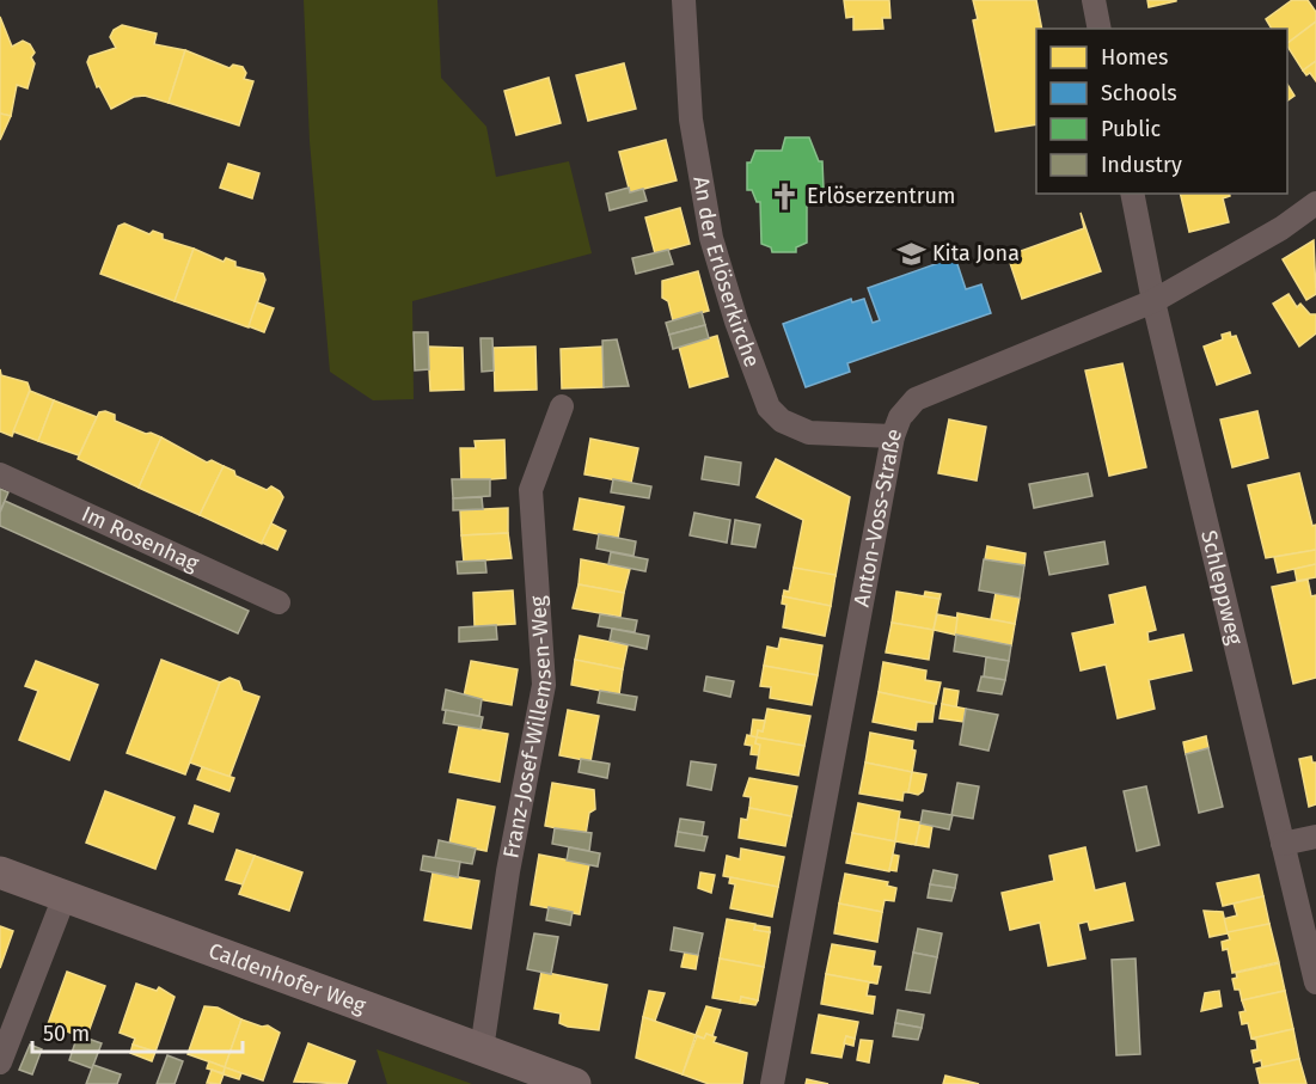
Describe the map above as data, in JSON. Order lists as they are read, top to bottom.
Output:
{
  "streets": {
    "street": [
      "An der Erlöserkirche",
      "Anton-Voss-Straße",
      "Im Rosenhag",
      "Schleppweg",
      "Franz-Josef-Willemsen-Weg",
      "Caldenhofer Weg"
    ]
  },
  "crossings": [
    ["An der Erlöserkirche", "Anton-Voss-Straße"],
    ["Anton-Voss-Straße", "Schleppweg"],
    ["Franz-Josef-Willemsen-Weg", "Caldenhofer Weg"]
  ],
  "places": {
    "church": ["Erlöserzentrum"],
    "school or university": ["Kita Jona"]
  },
  "legend": [
    "Homes",
    "Schools",
    "Public",
    "Industry"
  ],
  "scale_bar": "50 m"
}
